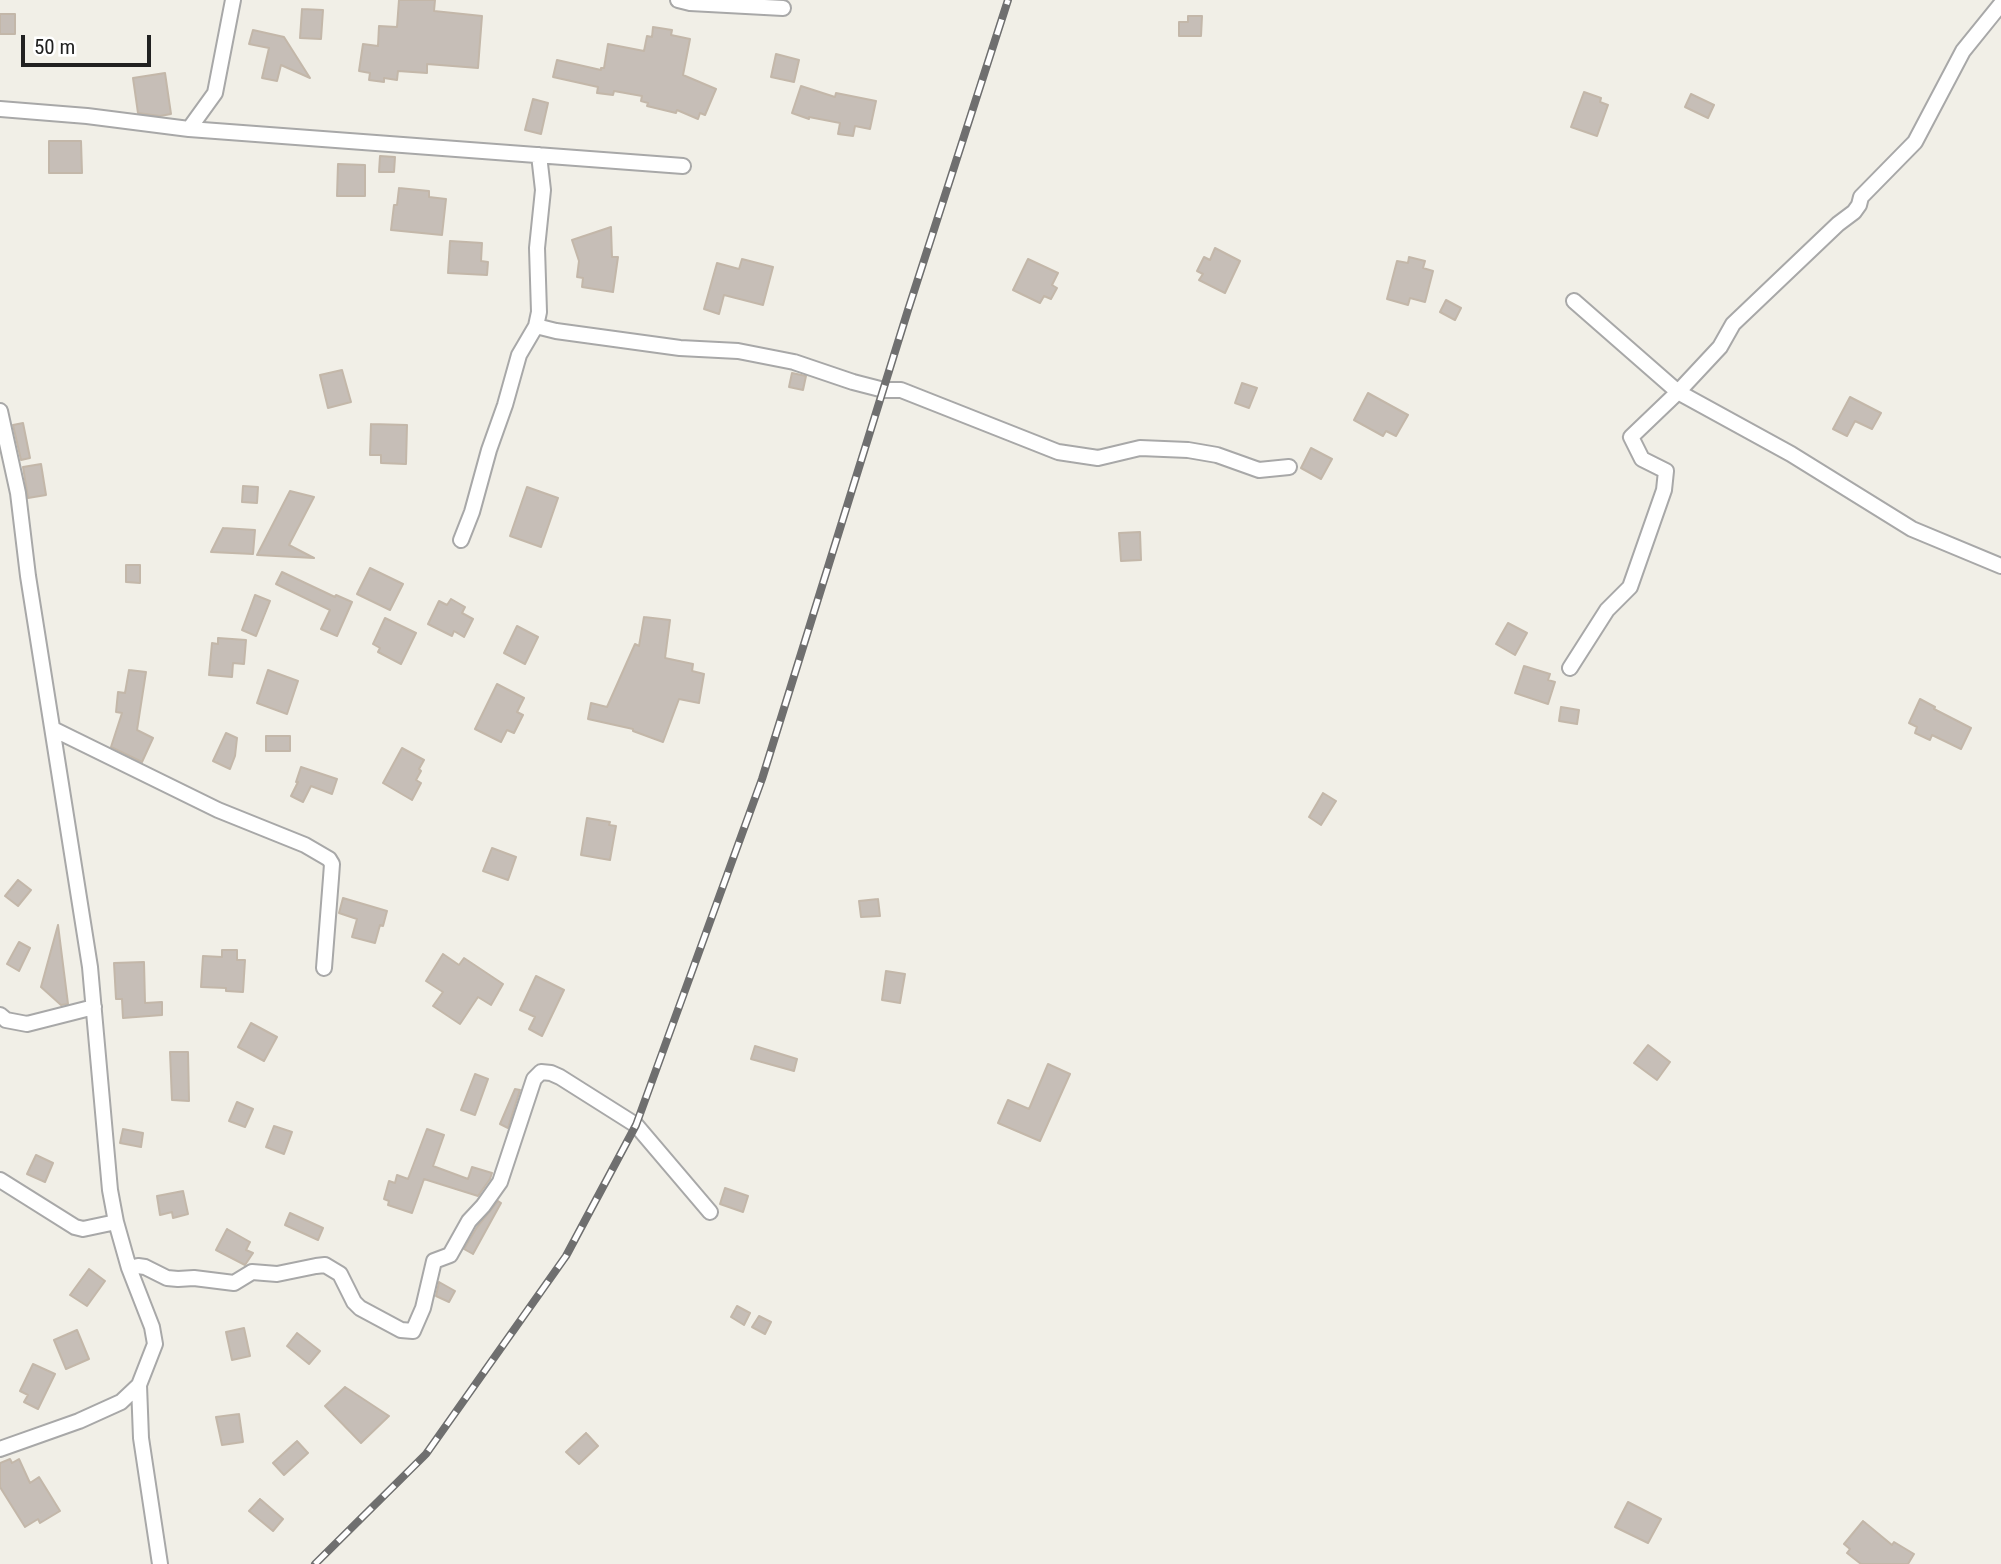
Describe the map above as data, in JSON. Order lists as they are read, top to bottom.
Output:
{
  "scale_bar": "50 m"
}
